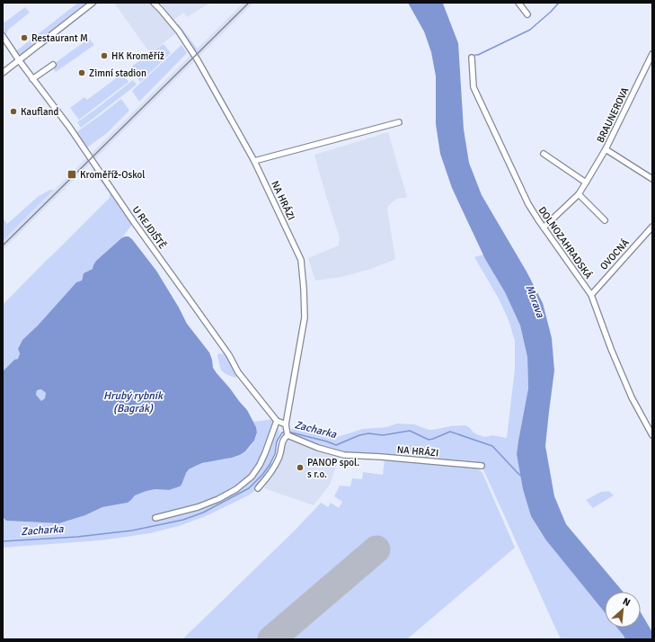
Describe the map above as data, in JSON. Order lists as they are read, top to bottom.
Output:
{
  "streets": {
    "street": [
      "BRAUNEROVA",
      "NA HRÁZI",
      "U REJDIŠTĚ",
      "DOLNOZAHRADSKÁ",
      "OVOCNÁ"
    ]
  },
  "crossings": [
    ["BRAUNEROVA", "DOLNOZAHRADSKÁ"],
    ["NA HRÁZI", "U REJDIŠTĚ"],
    ["DOLNOZAHRADSKÁ", "OVOCNÁ"]
  ],
  "water": ["Morava", "Hrubý rybník (Bagrák)", "Zacharka"],
  "places": {
    "other": [
      "Restaurant M",
      "HK Kroměříž",
      "Zimní stadion",
      "Kaufland",
      "PANOP spol. s r.o."
    ],
    "transit": ["Kroměříž-Oskol"]
  },
  "north": "top right"
}
